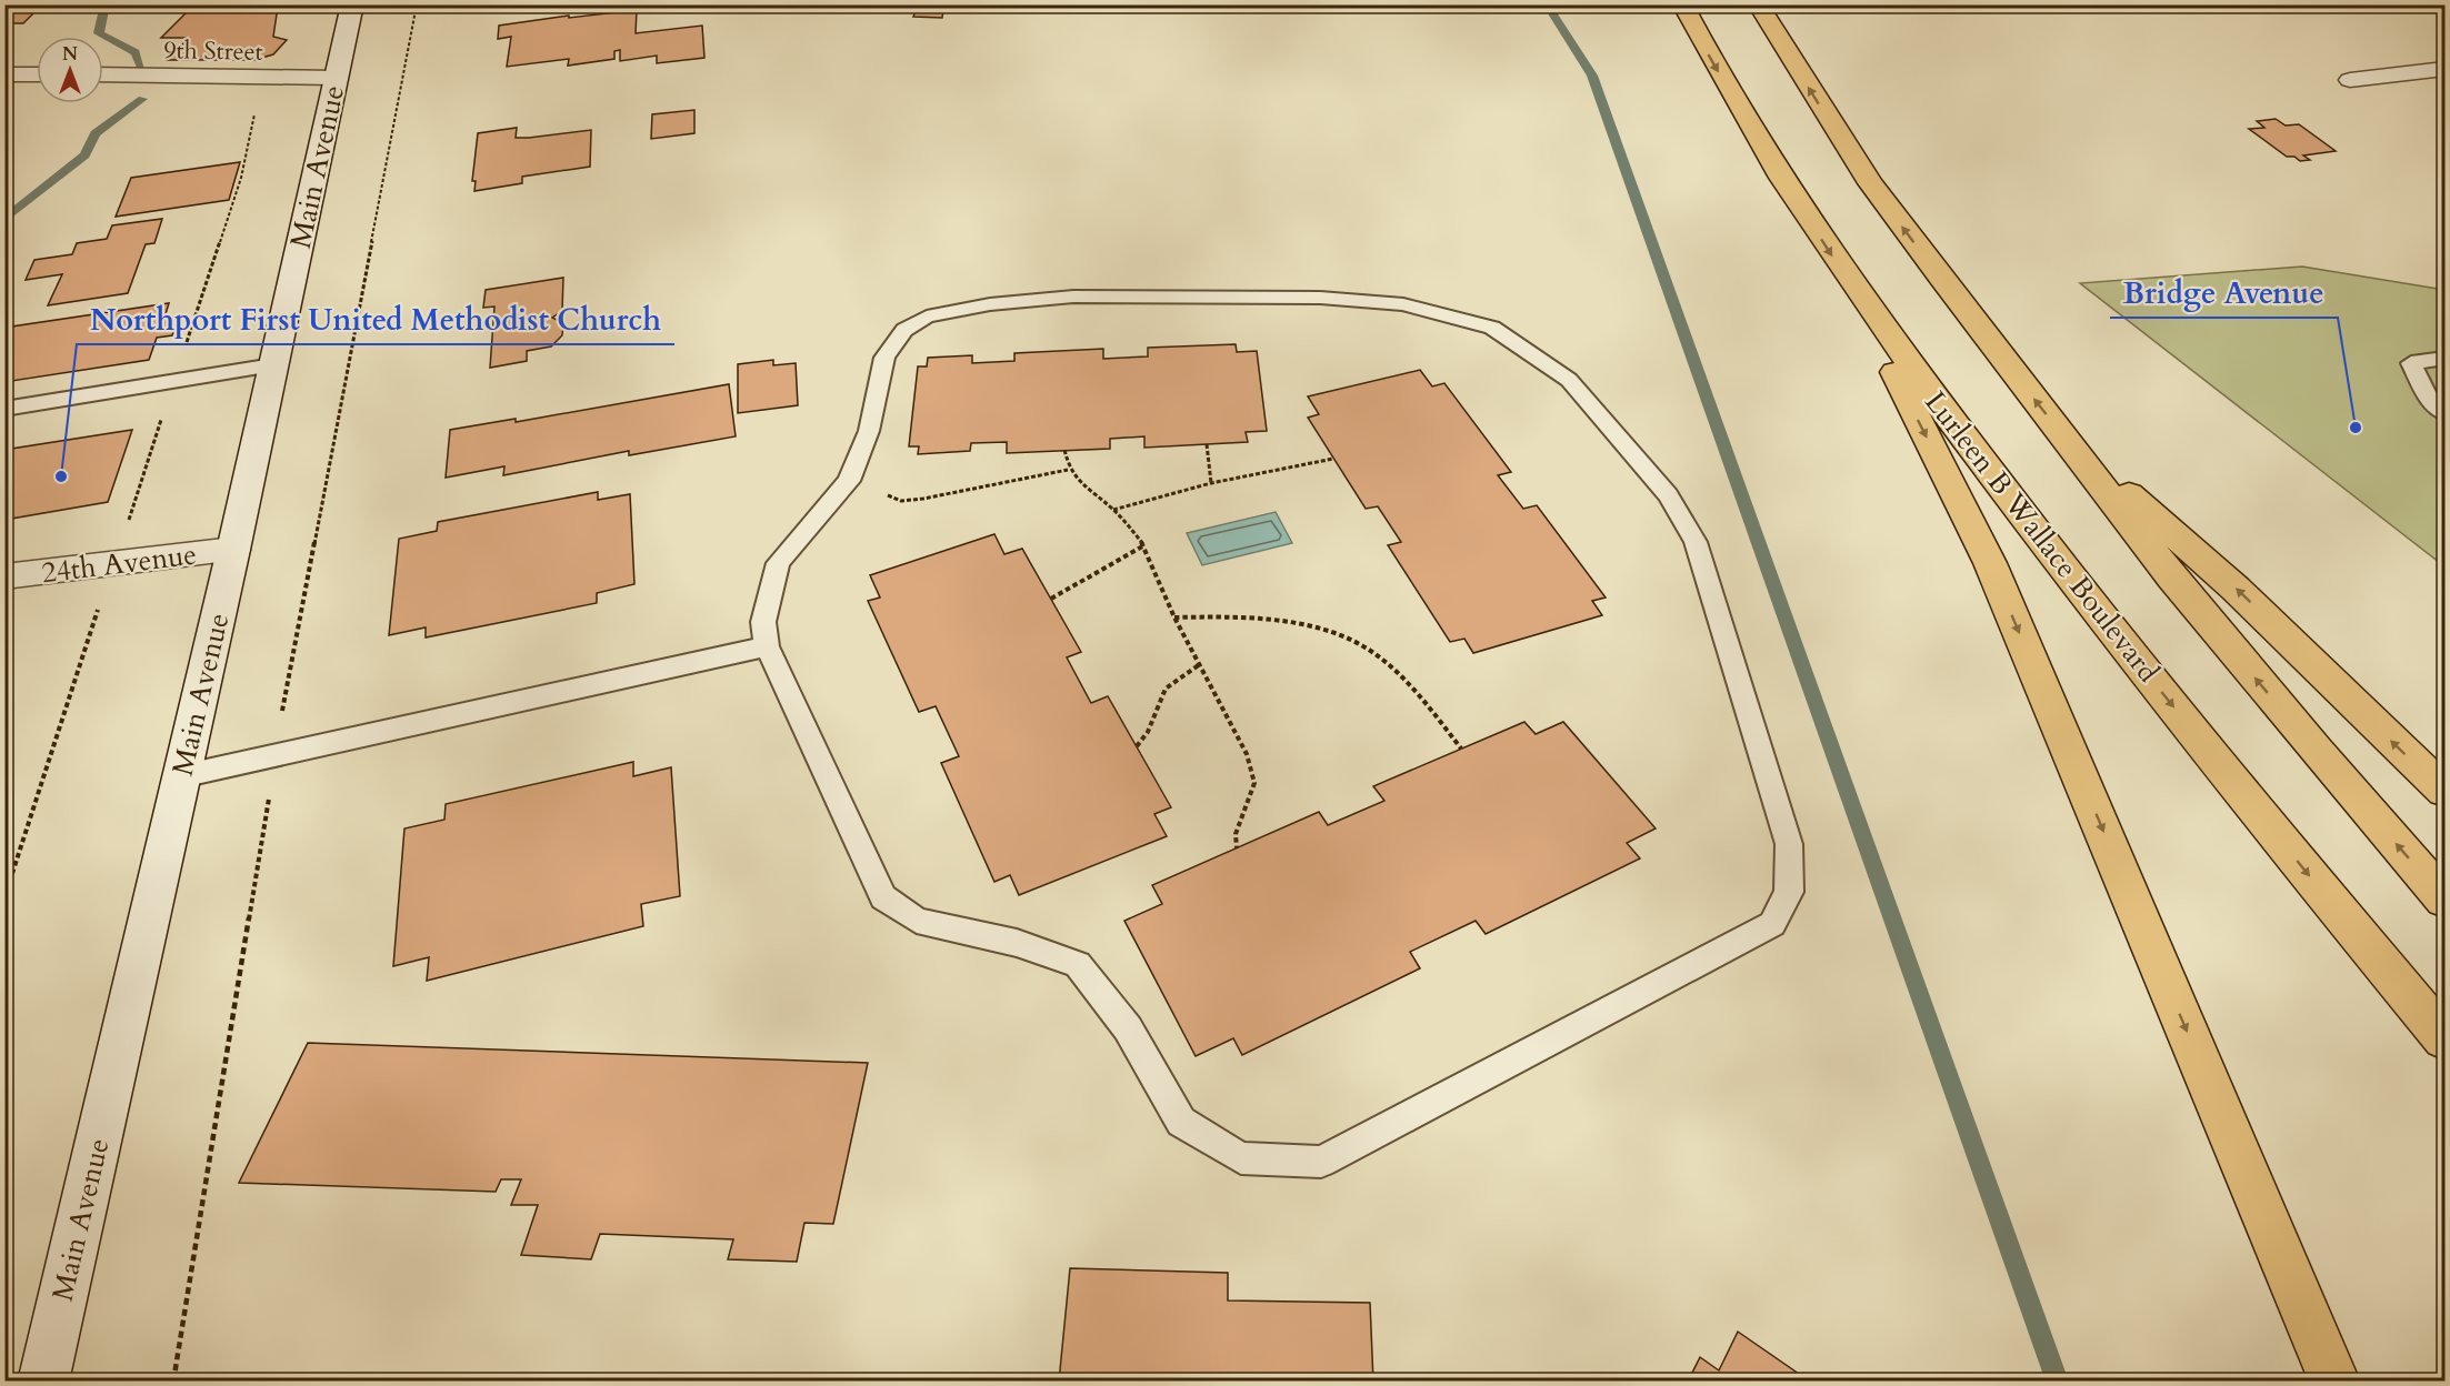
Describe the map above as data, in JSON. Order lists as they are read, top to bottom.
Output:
{
  "streets": {
    "highway": ["Lurleen B Wallace Boulevard"],
    "main road": ["9th Street", "Main Avenue", "24th Avenue"]
  },
  "crossings": [
    ["9th Street", "Main Avenue"],
    ["Main Avenue", "24th Avenue"]
  ],
  "places": ["Bridge Avenue", "Northport First United Methodist Church"],
  "north": "top"
}
